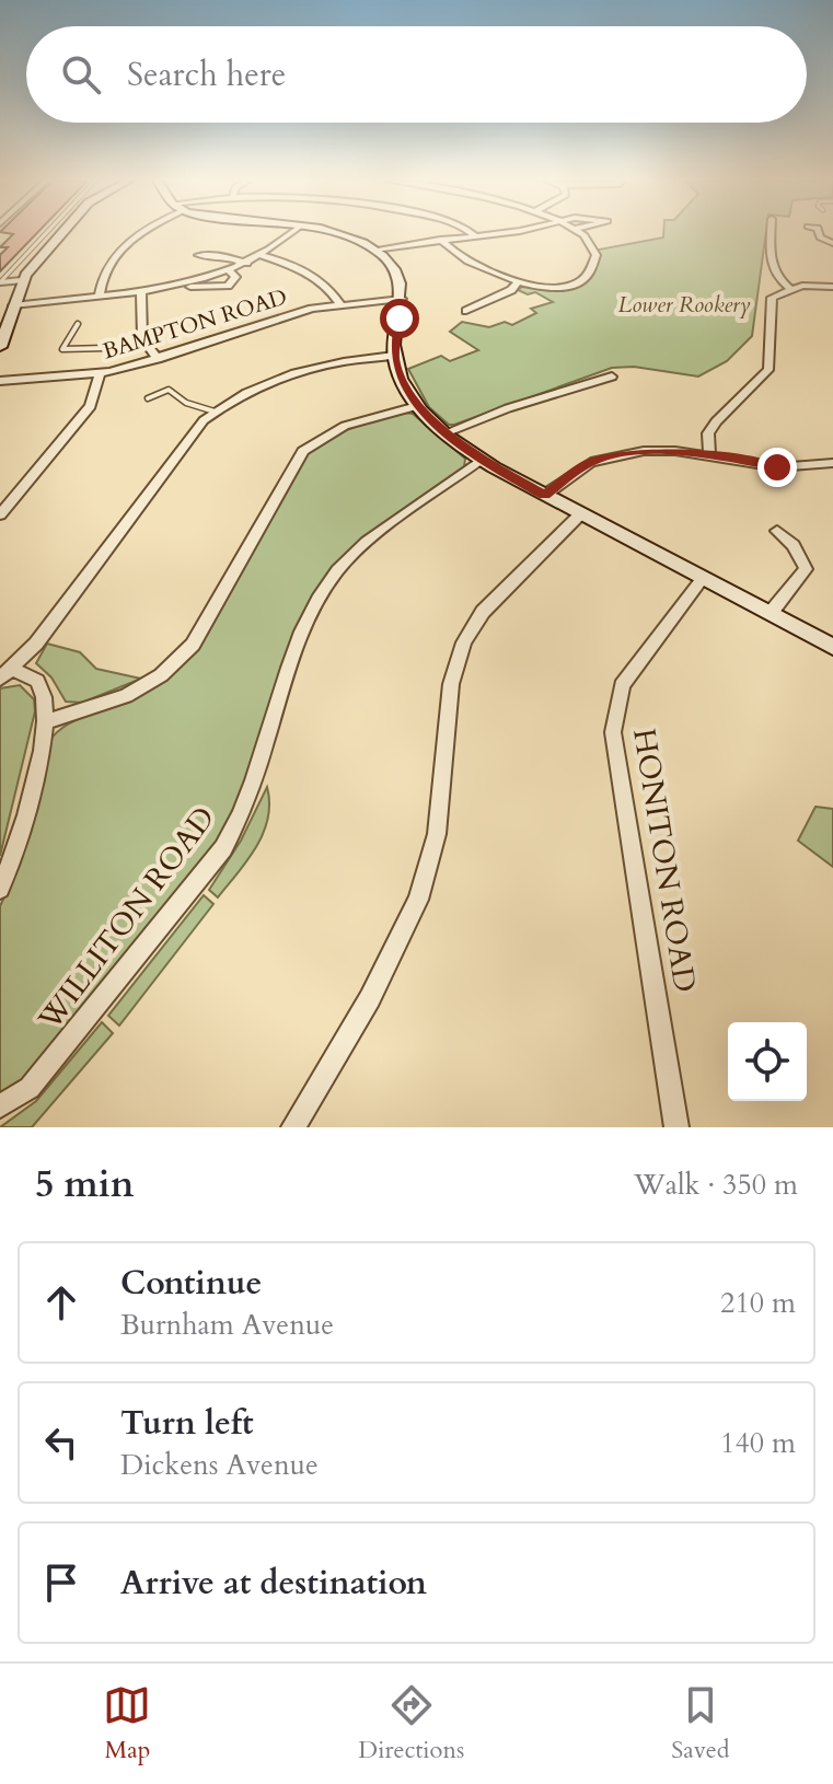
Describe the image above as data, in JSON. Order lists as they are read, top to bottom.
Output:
{
  "streets": {
    "street": ["BAMPTON ROAD", "HONITON ROAD", "WILLITON ROAD"]
  },
  "parks": ["Lower Rookery"],
  "page": {
    "search": "Search here",
    "heading": ["5 min", "Walk · 350 m"],
    "list": [
      ["Continue", "Burnham Avenue", "210 m"],
      ["Turn left", "Dickens Avenue", "140 m"],
      "Arrive at destination"
    ],
    "nav": ["Map", "Directions", "Saved"]
  }
}
